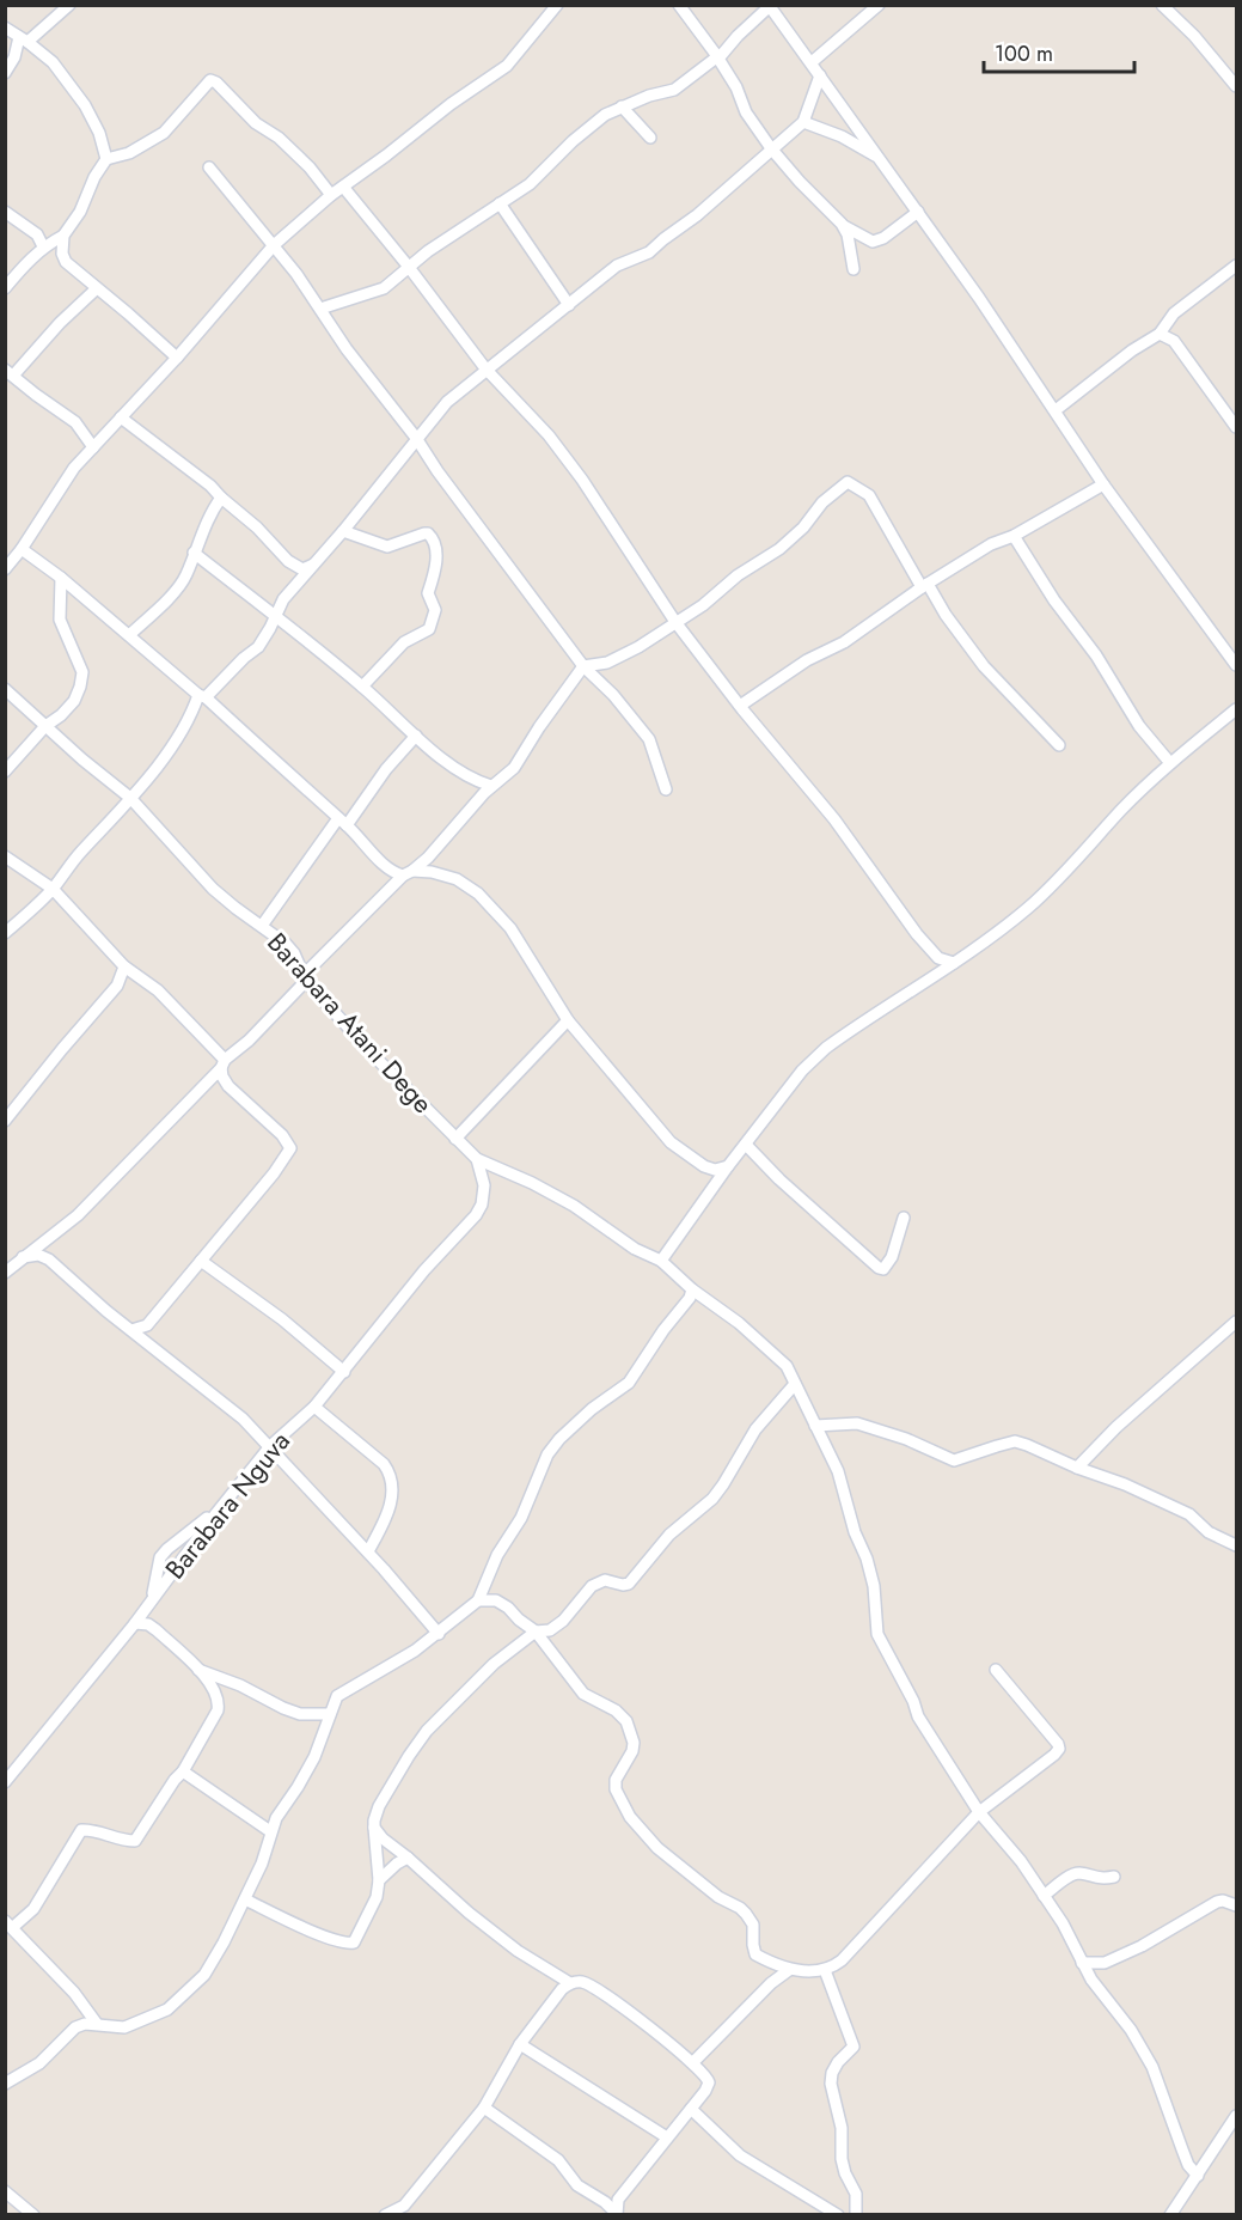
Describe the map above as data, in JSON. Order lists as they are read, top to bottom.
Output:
{
  "streets": {
    "street": ["Barabara Atani Dege", "Barabara Nguva"]
  },
  "crossings": [
    ["Barabara Atani Dege", "Barabara Nguva"]
  ],
  "scale_bar": "100 m"
}
